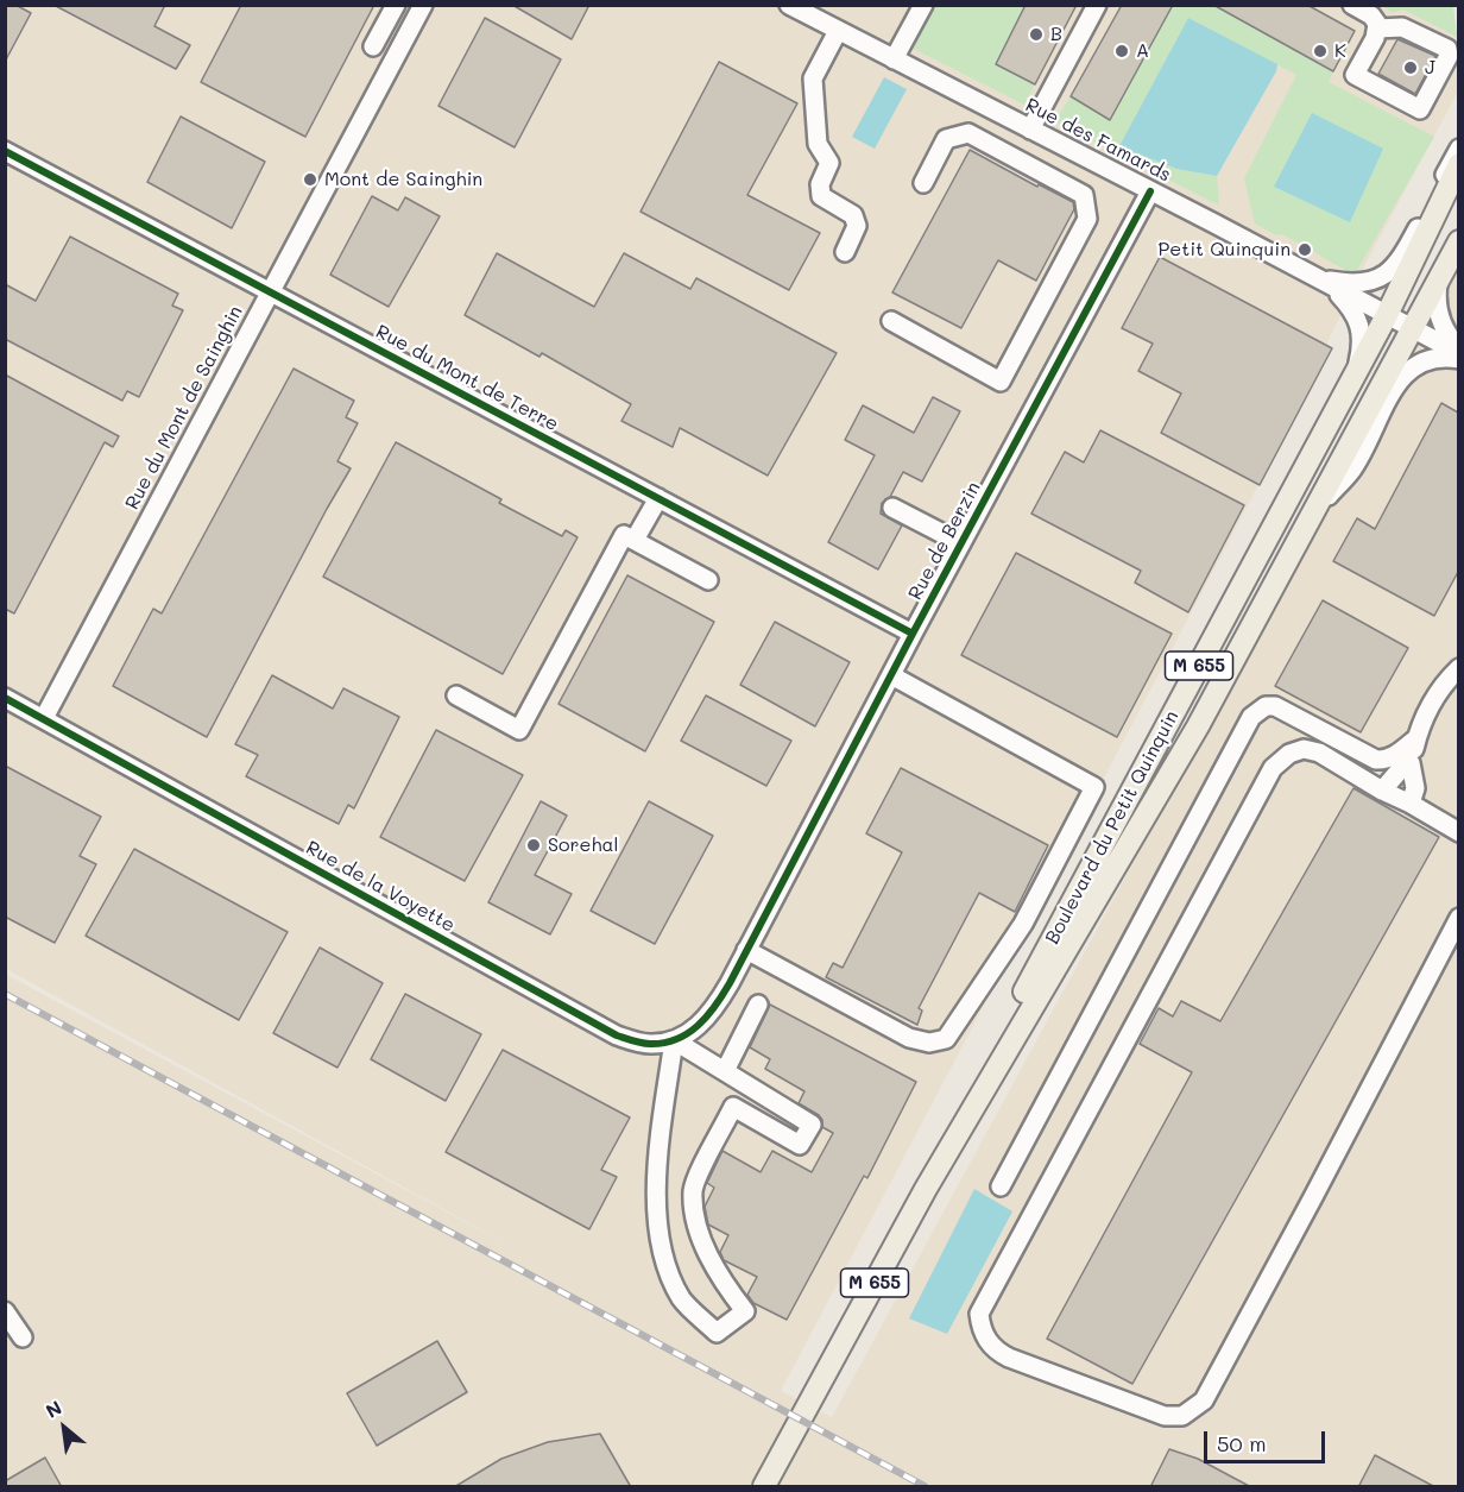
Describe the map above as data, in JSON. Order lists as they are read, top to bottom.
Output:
{
  "streets": {
    "main road": ["M 655", "Boulevard du Petit Quinquin"],
    "street": [
      "Rue des Famards",
      "Rue du Mont de Terre",
      "Rue du Mont de Sainghin",
      "Rue de Berzin",
      "Rue de la Voyette"
    ]
  },
  "crossings": [
    ["Rue des Famards", "Rue de Berzin"],
    ["Rue des Famards", "Boulevard du Petit Quinquin"],
    ["Rue du Mont de Terre", "Rue du Mont de Sainghin"],
    ["Rue du Mont de Terre", "Rue de Berzin"],
    ["Rue du Mont de Sainghin", "Rue de la Voyette"],
    ["Rue de Berzin", "Rue de la Voyette"]
  ],
  "places": [
    "B",
    "A",
    "K",
    "J",
    "Mont de Sainghin",
    "Petit Quinquin",
    "Sorehal"
  ],
  "scale_bar": "50 m",
  "north": "top left"
}
